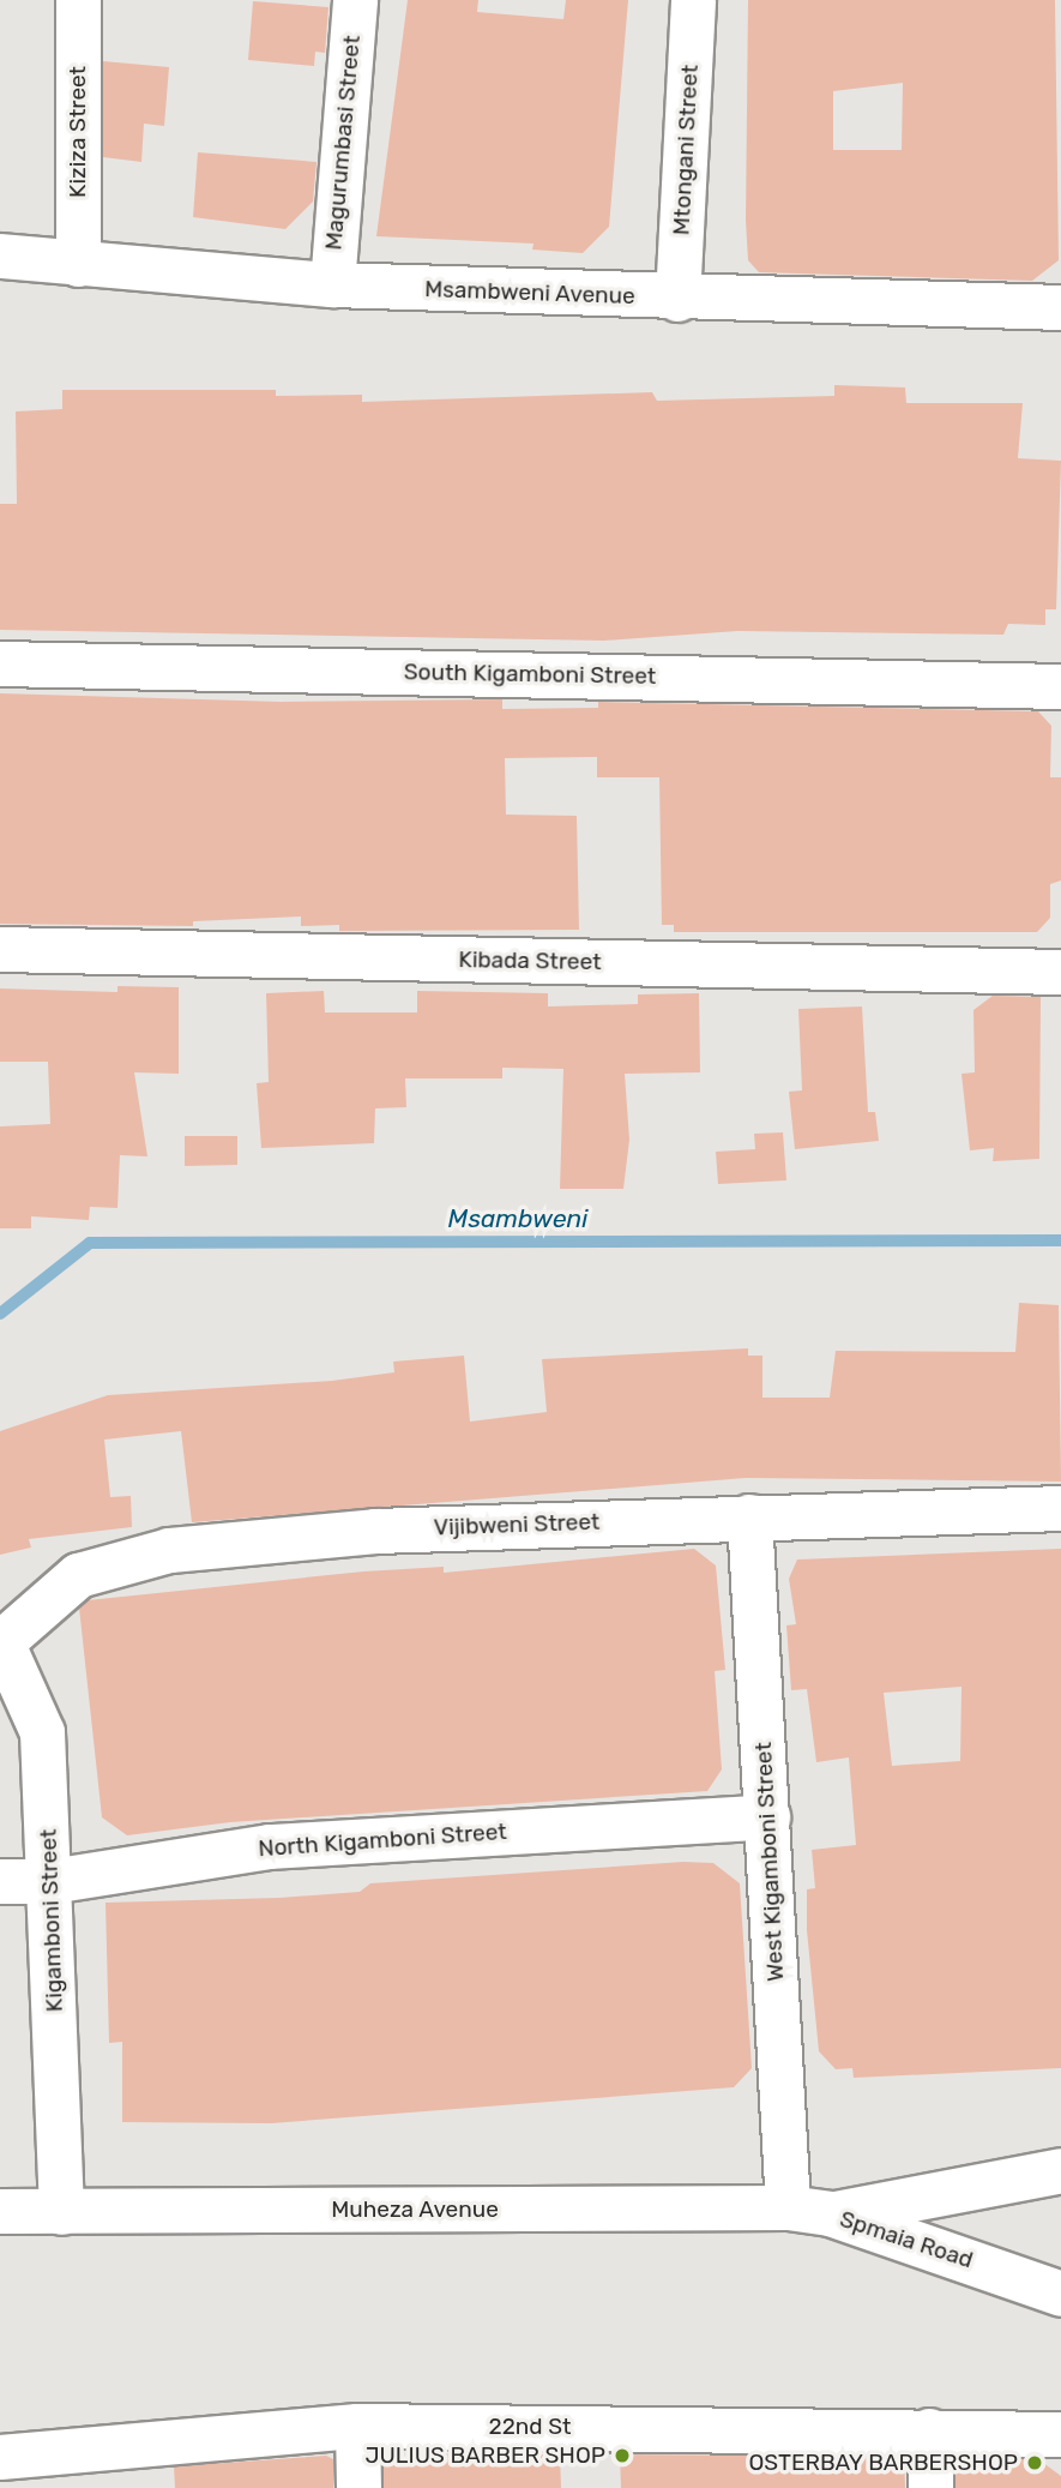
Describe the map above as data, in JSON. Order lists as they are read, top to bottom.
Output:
{
  "streets": {
    "street": [
      "Kiziza Street",
      "Magurumbasi Street",
      "Mtongani Street",
      "Msambweni Avenue",
      "South Kigamboni Street",
      "Kibada Street",
      "Vijibweni Street",
      "North Kigamboni Street",
      "West Kigamboni Street",
      "Kigamboni Street",
      "Muheza Avenue",
      "Spmaia Road",
      "22nd St"
    ]
  },
  "crossings": [
    ["Kiziza Street", "Msambweni Avenue"],
    ["Magurumbasi Street", "Msambweni Avenue"],
    ["Mtongani Street", "Msambweni Avenue"],
    ["Vijibweni Street", "West Kigamboni Street"],
    ["Vijibweni Street", "Kigamboni Street"],
    ["North Kigamboni Street", "West Kigamboni Street"],
    ["North Kigamboni Street", "Kigamboni Street"],
    ["West Kigamboni Street", "Muheza Avenue"],
    ["West Kigamboni Street", "Spmaia Road"],
    ["Kigamboni Street", "Muheza Avenue"],
    ["Muheza Avenue", "Spmaia Road"]
  ],
  "water": ["Msambweni"],
  "places": ["JULIUS BARBER SHOP", "OSTERBAY BARBERSHOP"]
}
